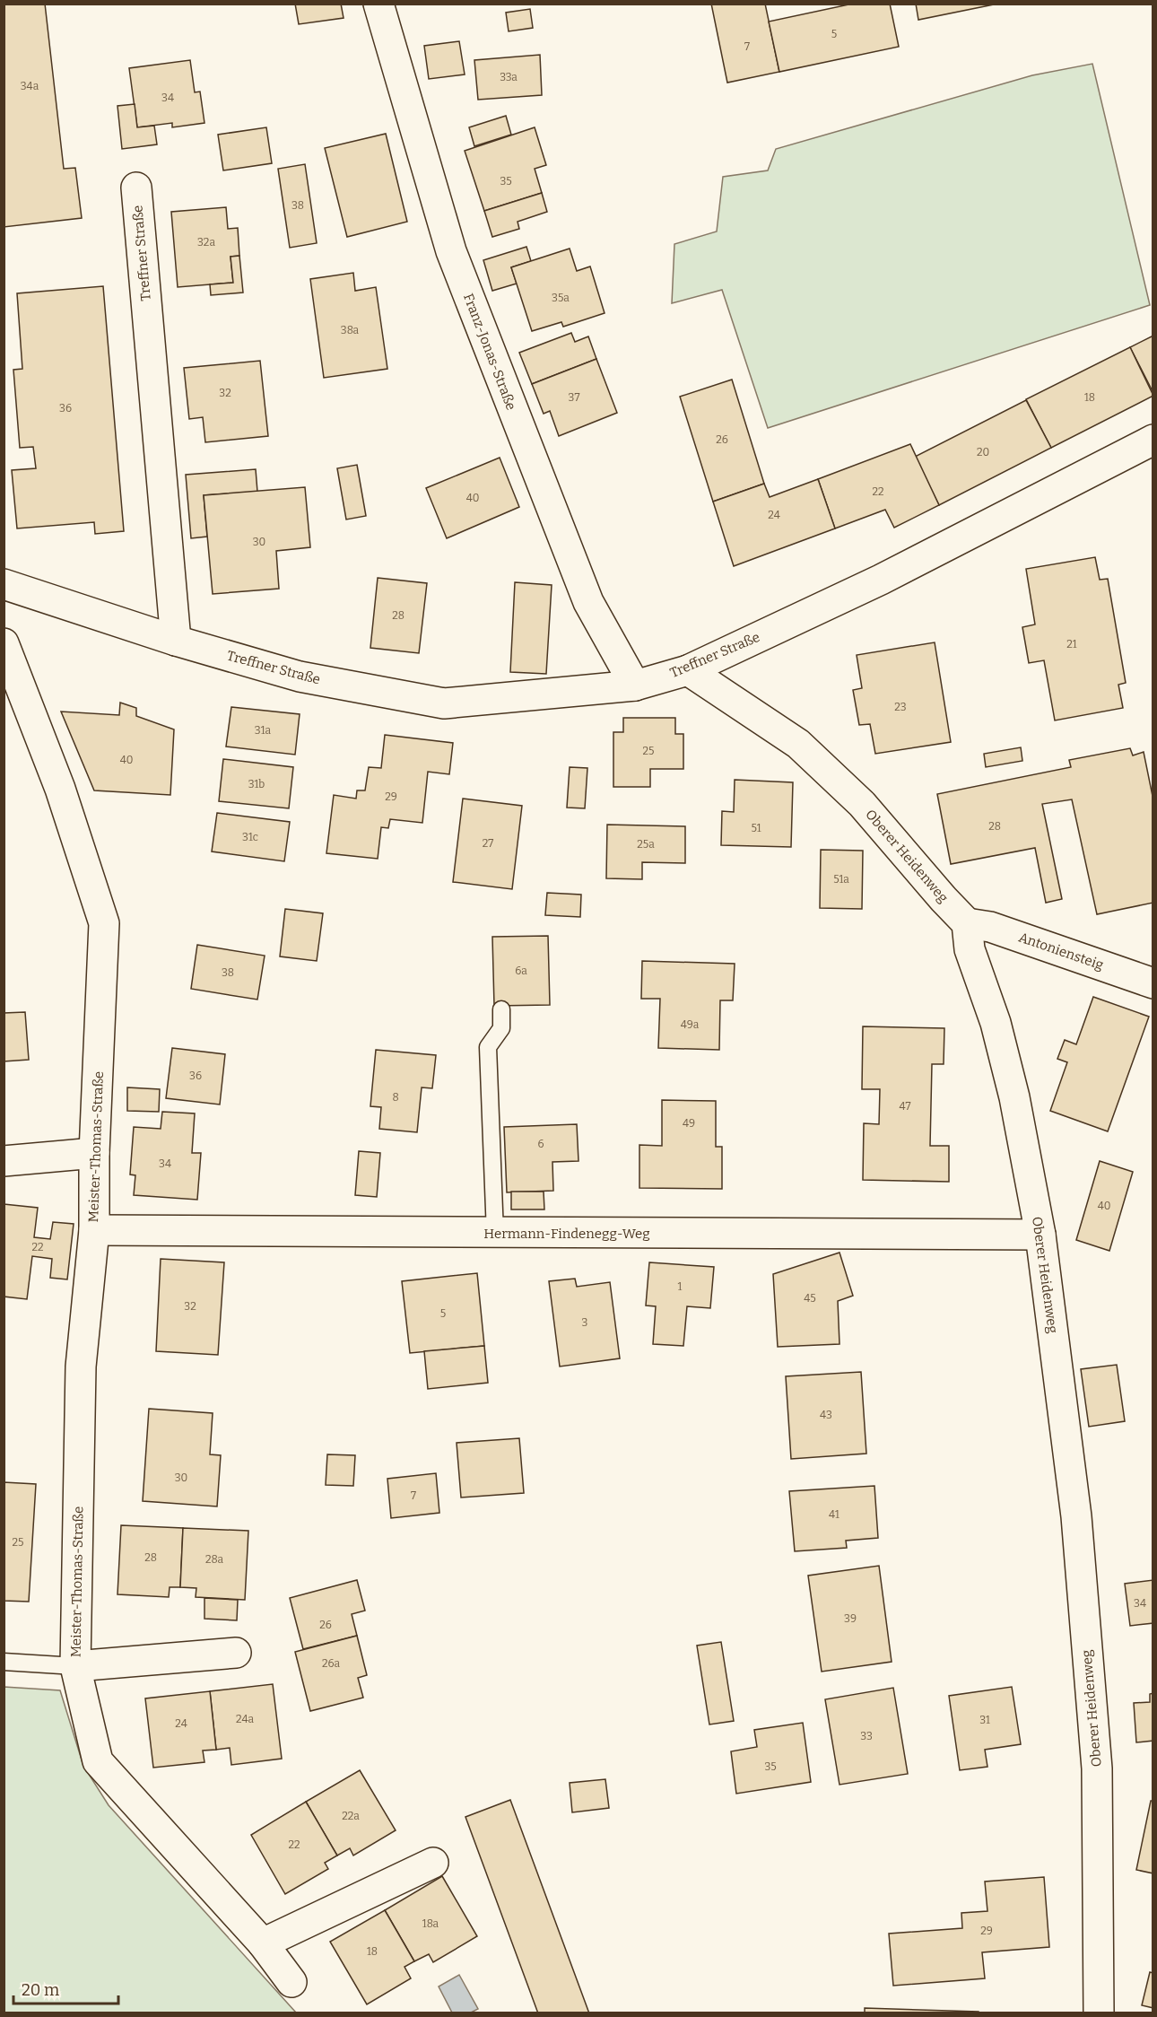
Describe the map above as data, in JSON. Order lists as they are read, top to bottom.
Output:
{
  "streets": {
    "street": [
      "Treffner Straße",
      "Franz-Jonas-Straße",
      "Oberer Heidenweg",
      "Antoniensteig",
      "Meister-Thomas-Straße",
      "Hermann-Findenegg-Weg"
    ]
  },
  "crossings": [
    ["Treffner Straße", "Franz-Jonas-Straße"],
    ["Treffner Straße", "Oberer Heidenweg"],
    ["Oberer Heidenweg", "Antoniensteig"],
    ["Oberer Heidenweg", "Hermann-Findenegg-Weg"],
    ["Meister-Thomas-Straße", "Hermann-Findenegg-Weg"]
  ],
  "house_numbers": [
    "5",
    "7",
    "33a",
    "34a",
    "34",
    "35",
    "38",
    "32a",
    "35a",
    "38a",
    "32",
    "37",
    "18",
    "36",
    "26",
    "20",
    "22",
    "40",
    "24",
    "30",
    "28",
    "21",
    "23",
    "31a",
    "25",
    "40",
    "31b",
    "29",
    "28",
    "51",
    "31c",
    "27",
    "25a",
    "51a",
    "6a",
    "38",
    "49a",
    "36",
    "8",
    "47",
    "49",
    "6",
    "34",
    "40",
    "22",
    "1",
    "45",
    "32",
    "5",
    "3",
    "43",
    "30",
    "7",
    "41",
    "25",
    "28",
    "28a",
    "34",
    "39",
    "26",
    "26a",
    "24a",
    "31",
    "24",
    "33",
    "35",
    "22a",
    "22",
    "18a",
    "29",
    "18"
  ],
  "scale_bar": "20 m"
}
